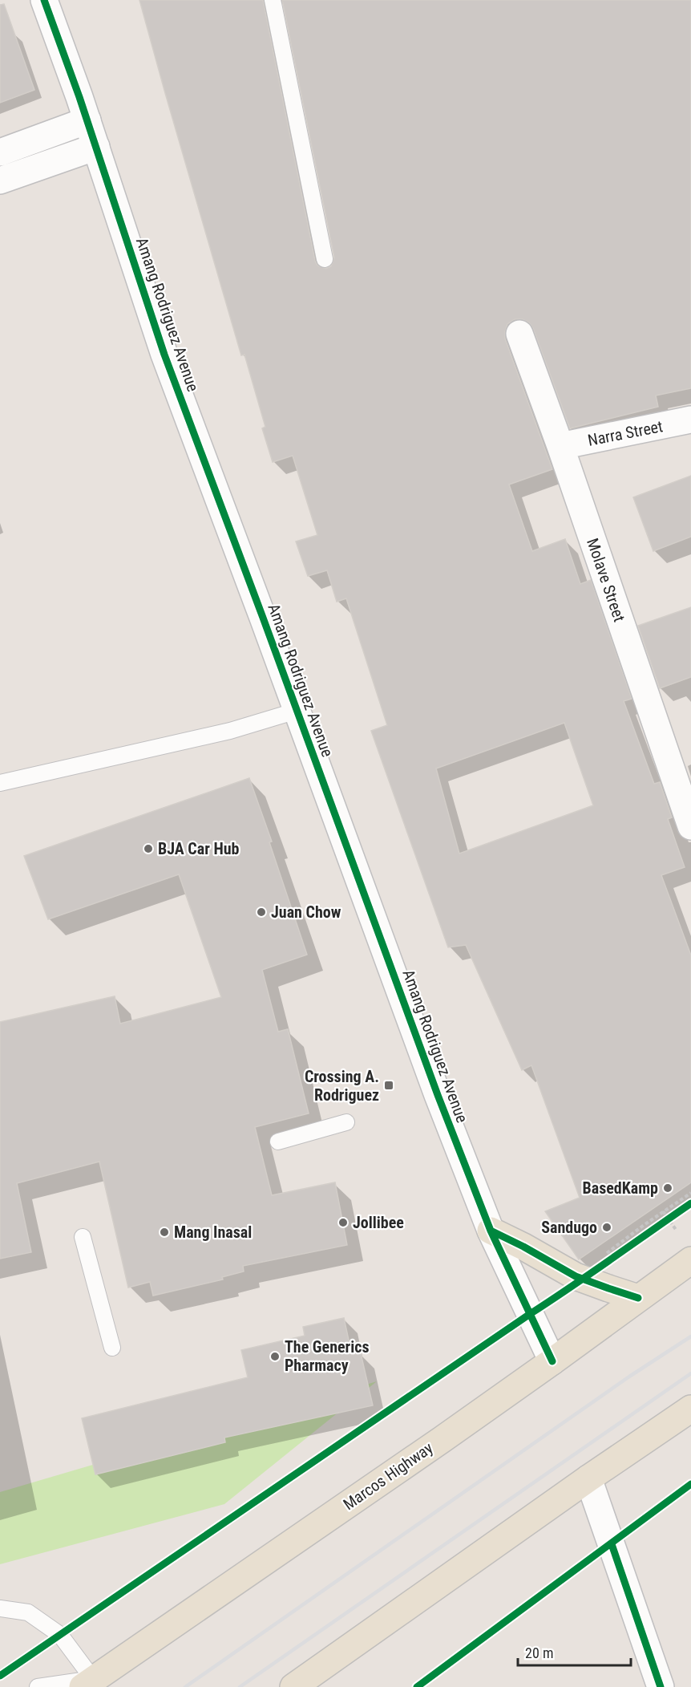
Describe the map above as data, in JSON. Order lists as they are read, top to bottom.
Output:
{
  "streets": {
    "main road": [
      "Amang Rodriguez Avenue",
      "Narra Street",
      "Molave Street",
      "Marcos Highway"
    ]
  },
  "crossings": [
    ["Amang Rodriguez Avenue", "Marcos Highway"],
    ["Narra Street", "Molave Street"]
  ],
  "places": {
    "other": [
      "BJA Car Hub",
      "Juan Chow",
      "BasedKamp",
      "Jollibee",
      "Sandugo",
      "Mang Inasal",
      "The Generics Pharmacy"
    ],
    "transit": ["Crossing A. Rodriguez"]
  },
  "scale_bar": "20 m"
}
